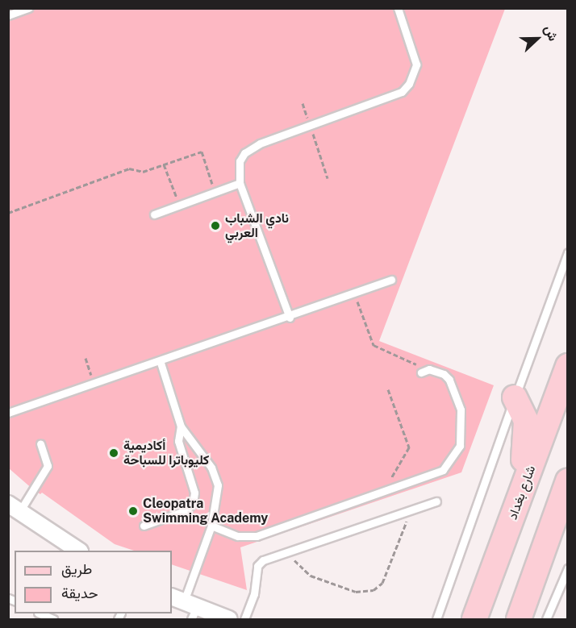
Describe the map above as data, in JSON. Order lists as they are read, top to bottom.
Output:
{
  "streets": {
    "main road": ["شارع بغداد"]
  },
  "places": ["نادي الشباب العربي", "أكاديمية كليوباترا للسباحة", "Cleopatra Swimming Academy"],
  "legend": ["طريق", "حديقة"],
  "north": "right"
}
